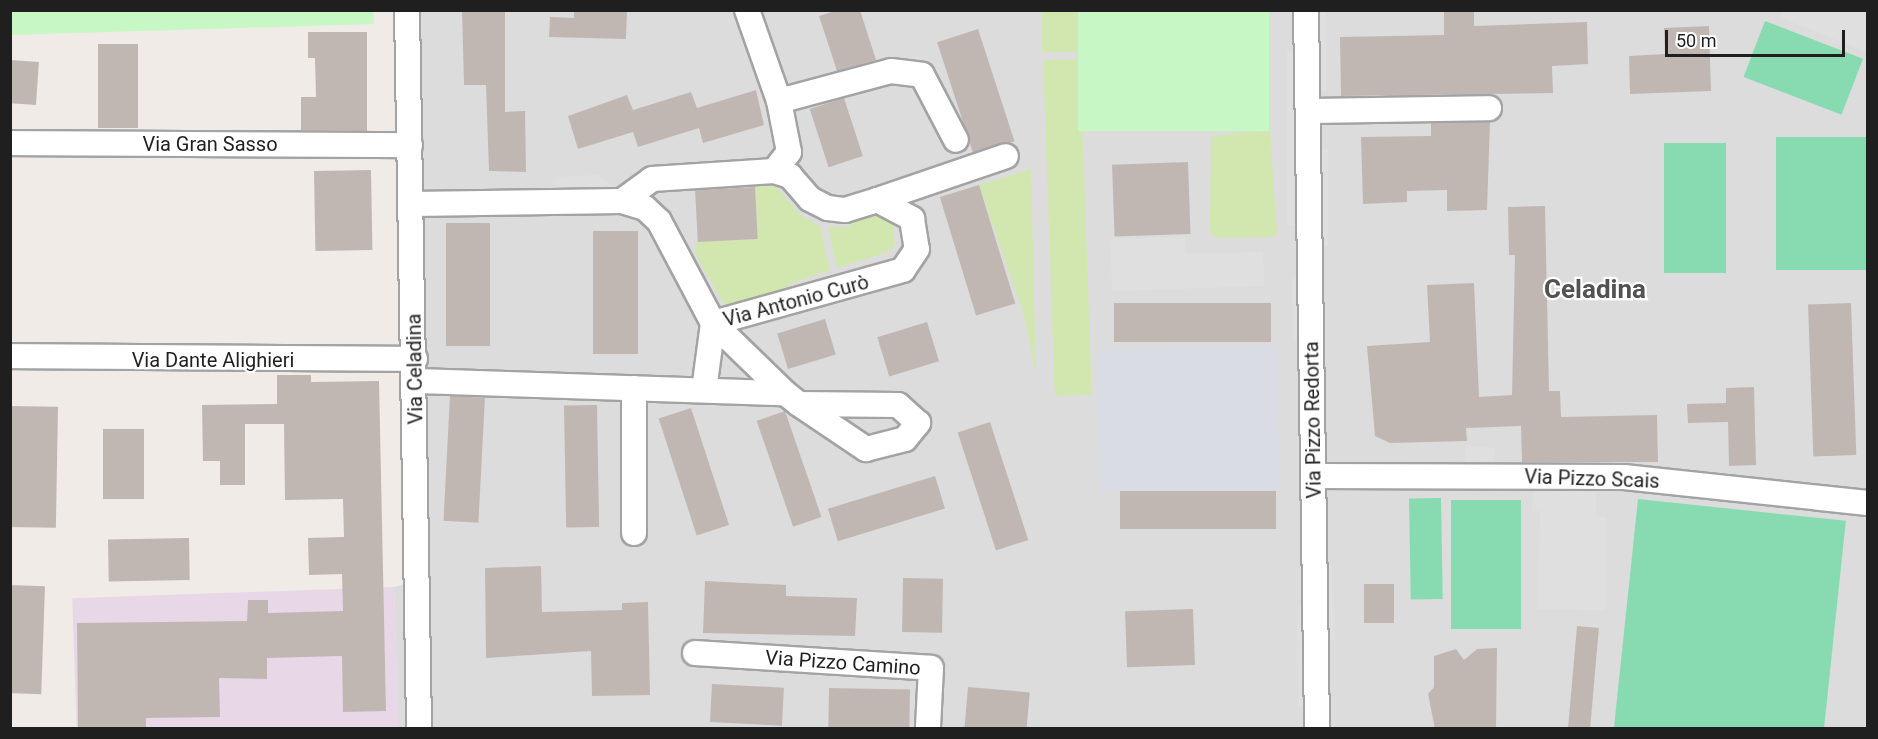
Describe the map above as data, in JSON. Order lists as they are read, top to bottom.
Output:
{
  "streets": {
    "street": [
      "Via Gran Sasso",
      "Via Antonio Curò",
      "Via Dante Alighieri",
      "Via Celadina",
      "Via Pizzo Redorta",
      "Via Pizzo Scais",
      "Via Pizzo Camino"
    ]
  },
  "crossings": [
    ["Via Gran Sasso", "Via Celadina"],
    ["Via Antonio Curò", "Via Dante Alighieri"],
    ["Via Antonio Curò", "Via Celadina"],
    ["Via Dante Alighieri", "Via Celadina"],
    ["Via Pizzo Redorta", "Via Pizzo Scais"]
  ],
  "districts": ["Celadina"],
  "scale_bar": "50 m"
}
